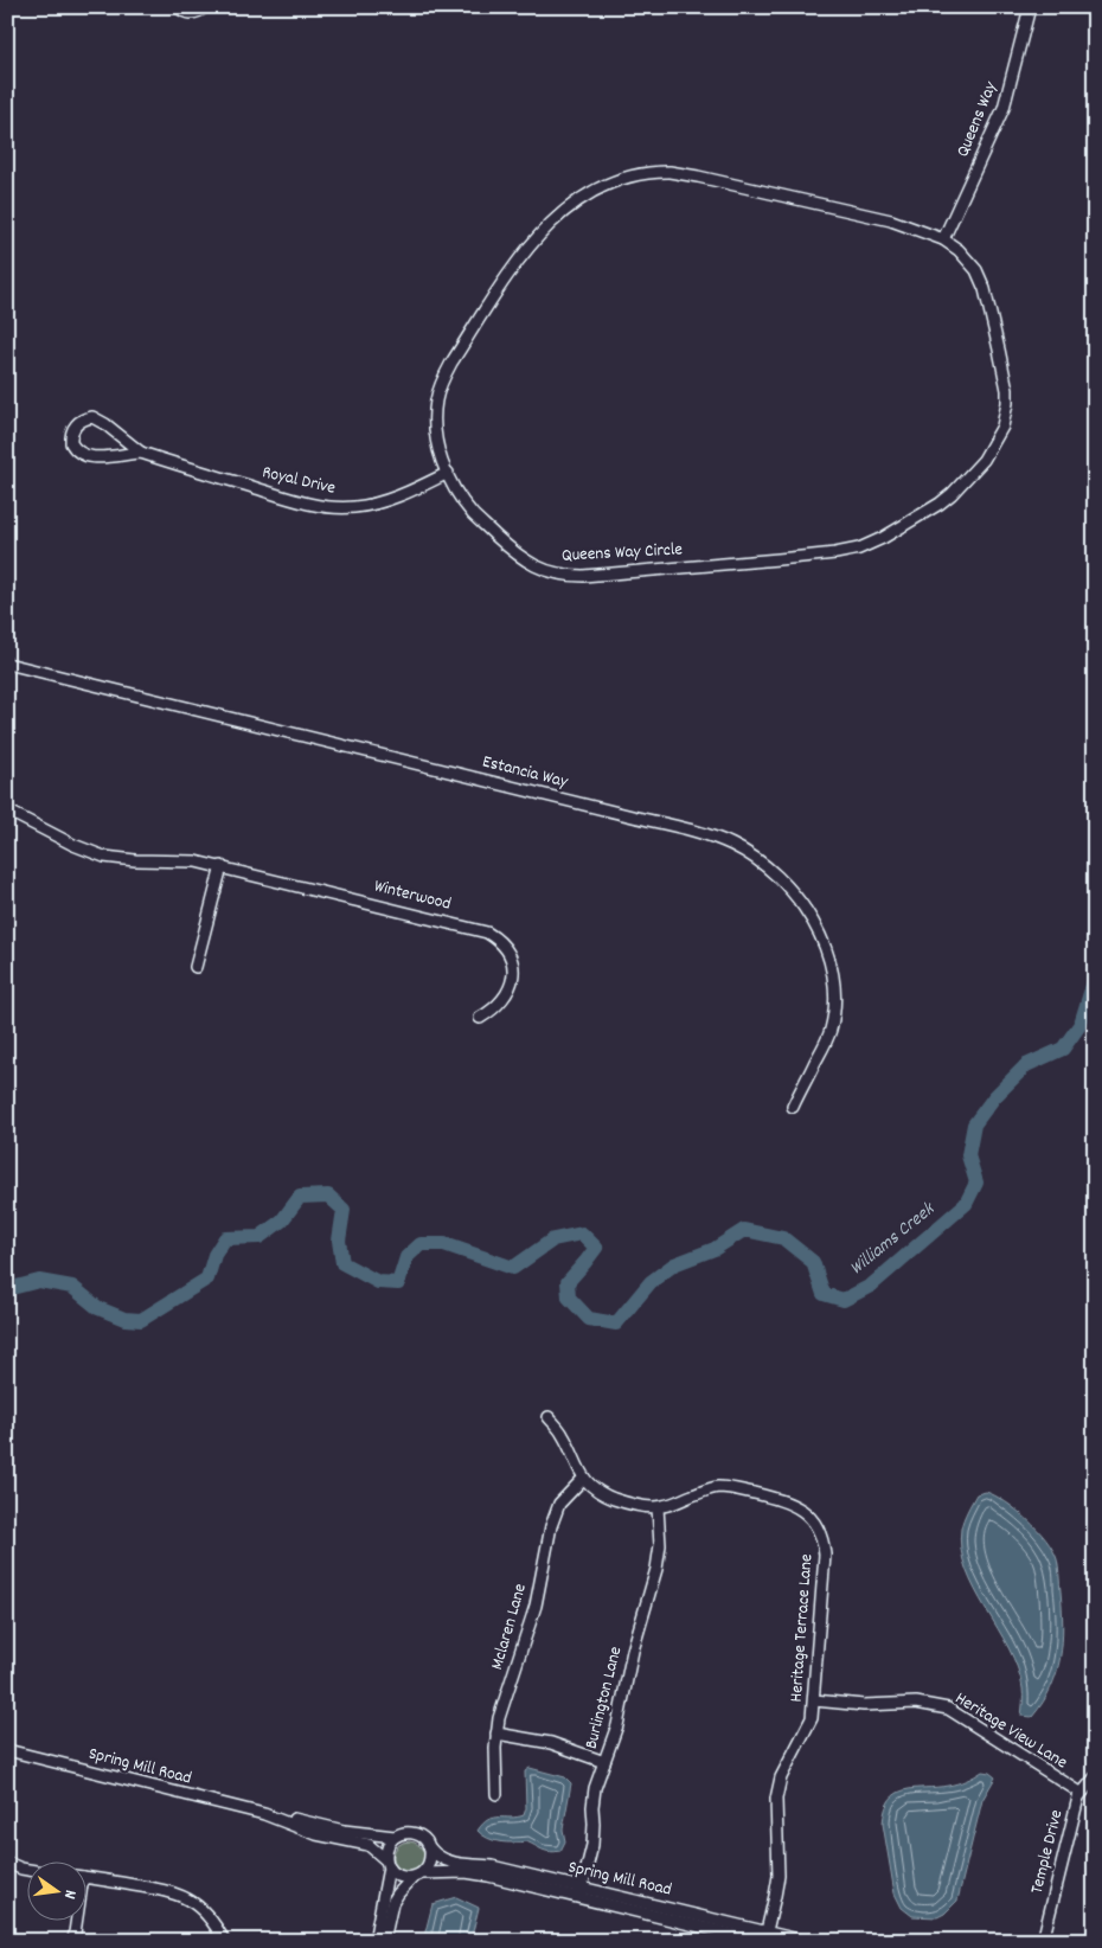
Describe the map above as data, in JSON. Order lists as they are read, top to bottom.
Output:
{
  "streets": {
    "street": [
      "Queens Way",
      "Royal Drive",
      "Queens Way Circle",
      "Estancia Way",
      "Winterwood",
      "Mclaren Lane",
      "Heritage Terrace Lane",
      "Burlington Lane",
      "Heritage View Lane",
      "Spring Mill Road",
      "Temple Drive"
    ]
  },
  "crossings": [
    ["Queens Way", "Queens Way Circle"],
    ["Royal Drive", "Queens Way Circle"],
    ["Heritage Terrace Lane", "Burlington Lane"],
    ["Heritage Terrace Lane", "Heritage View Lane"],
    ["Heritage Terrace Lane", "Spring Mill Road"],
    ["Burlington Lane", "Spring Mill Road"],
    ["Heritage View Lane", "Temple Drive"]
  ],
  "water": ["Williams Creek"],
  "north": "right"
}
